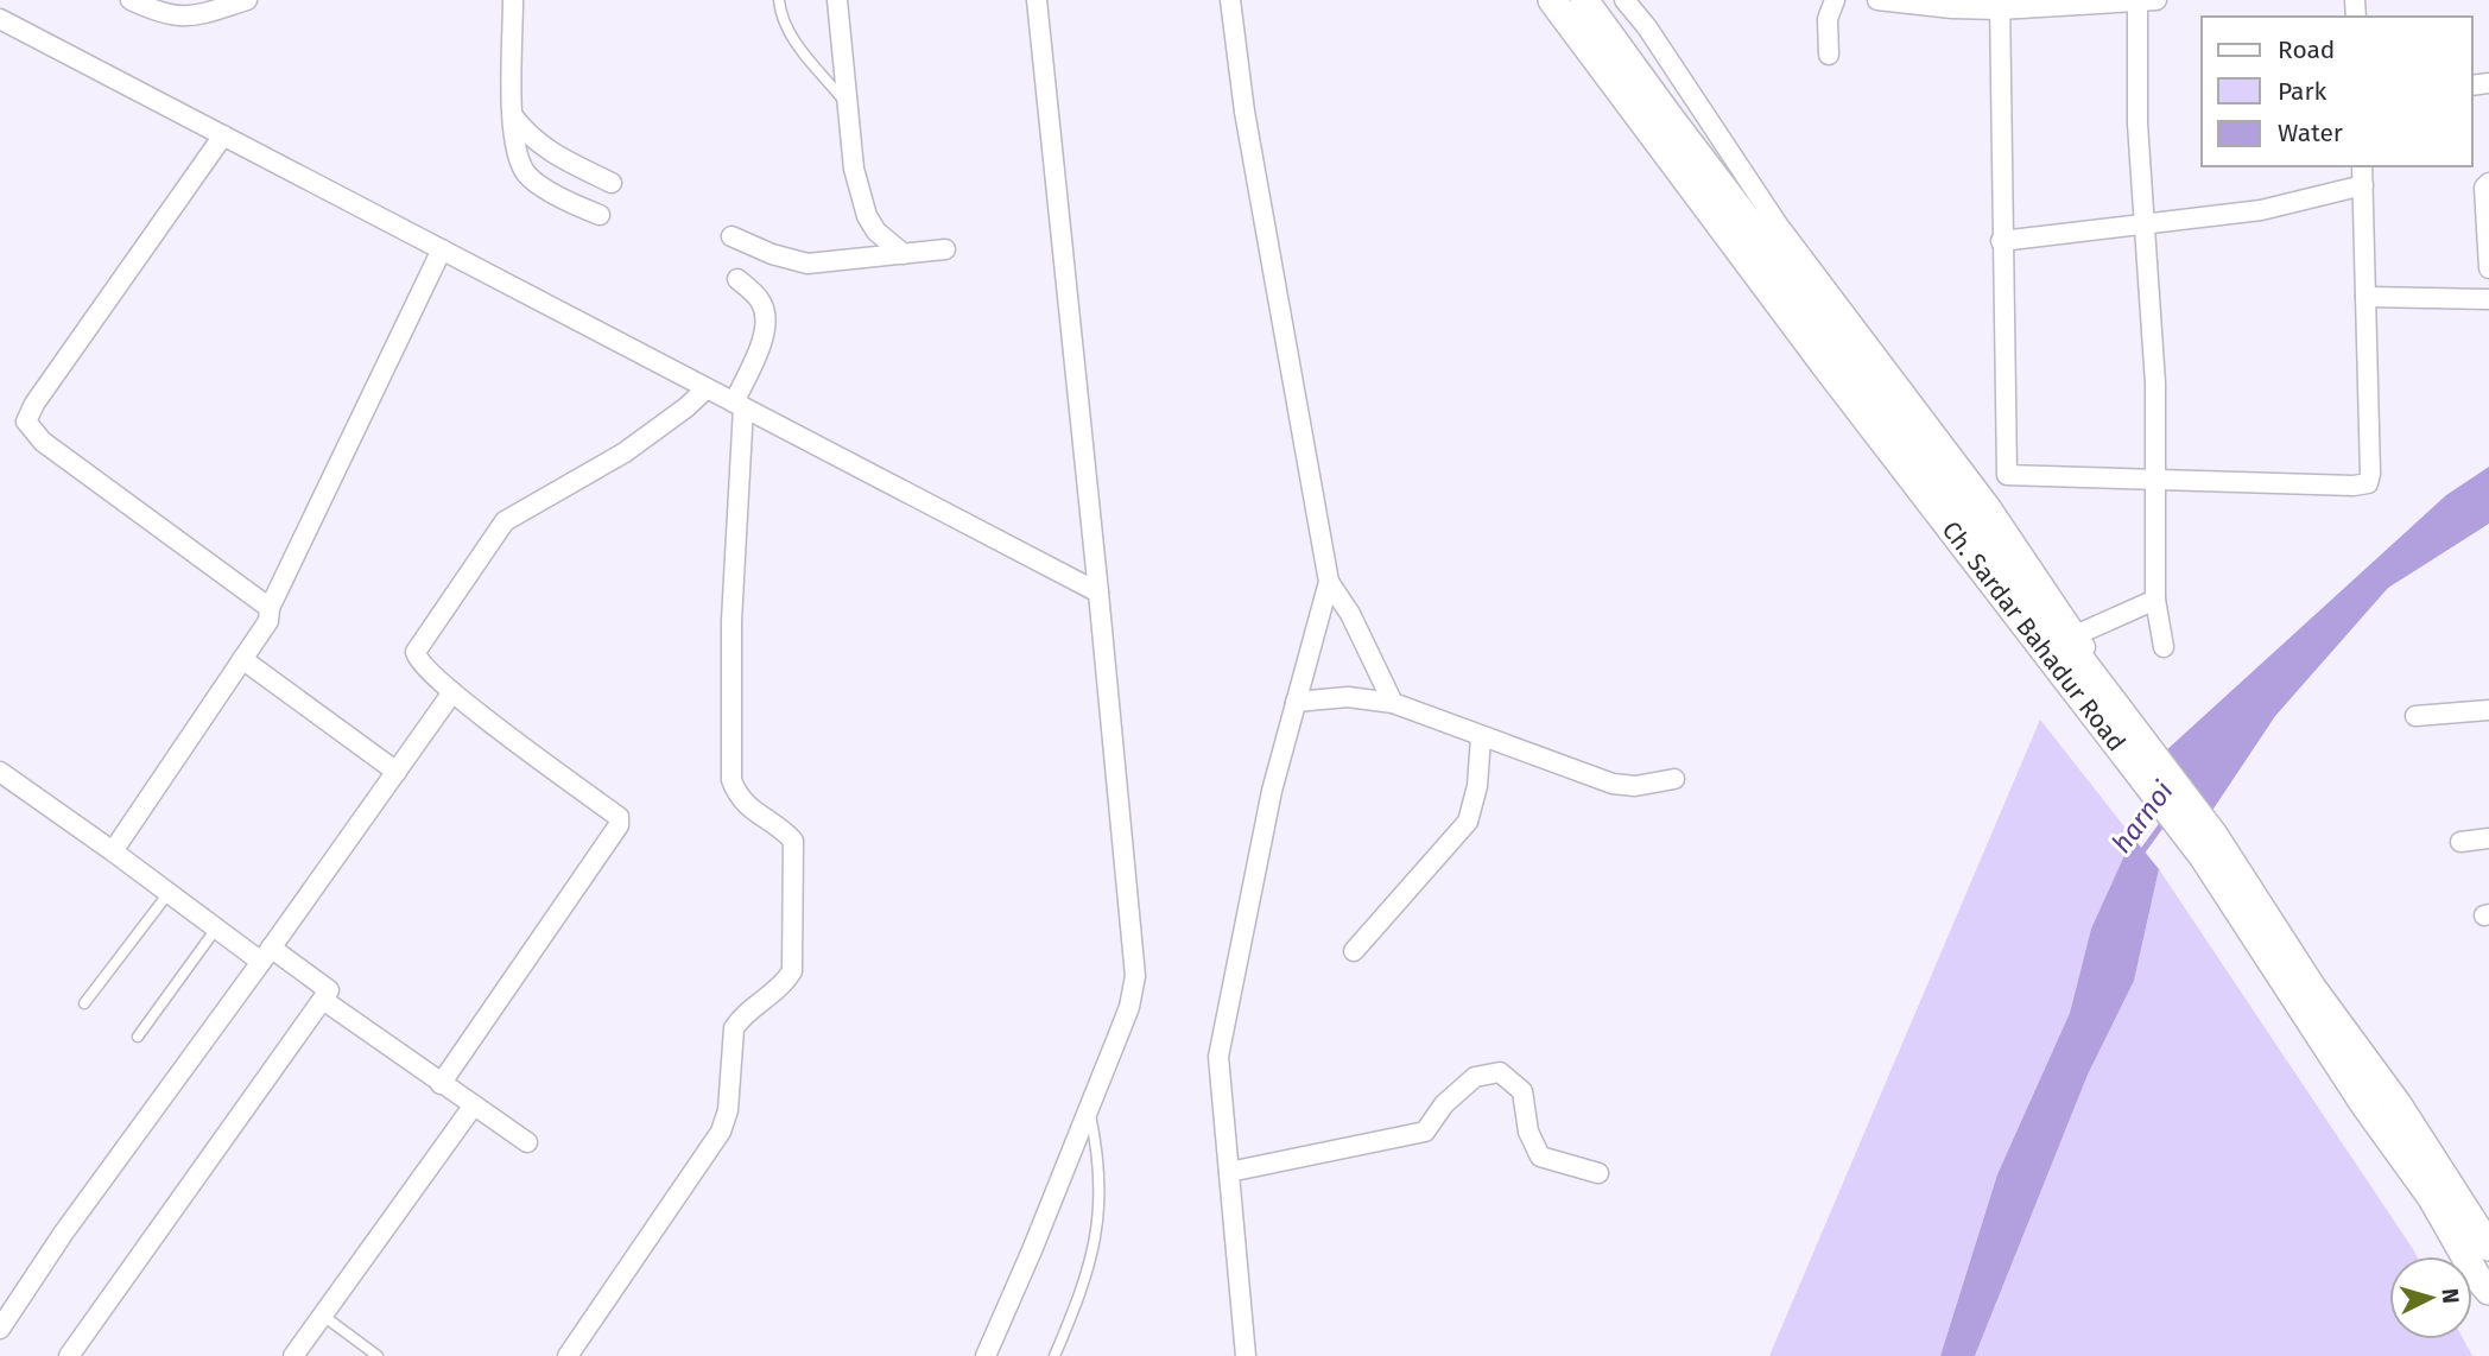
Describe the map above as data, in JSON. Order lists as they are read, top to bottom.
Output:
{
  "streets": {
    "main road": ["Ch. Sardar Bahadur Road"]
  },
  "water": ["harnoi"],
  "legend": ["Road", "Park", "Water"],
  "north": "right"
}
